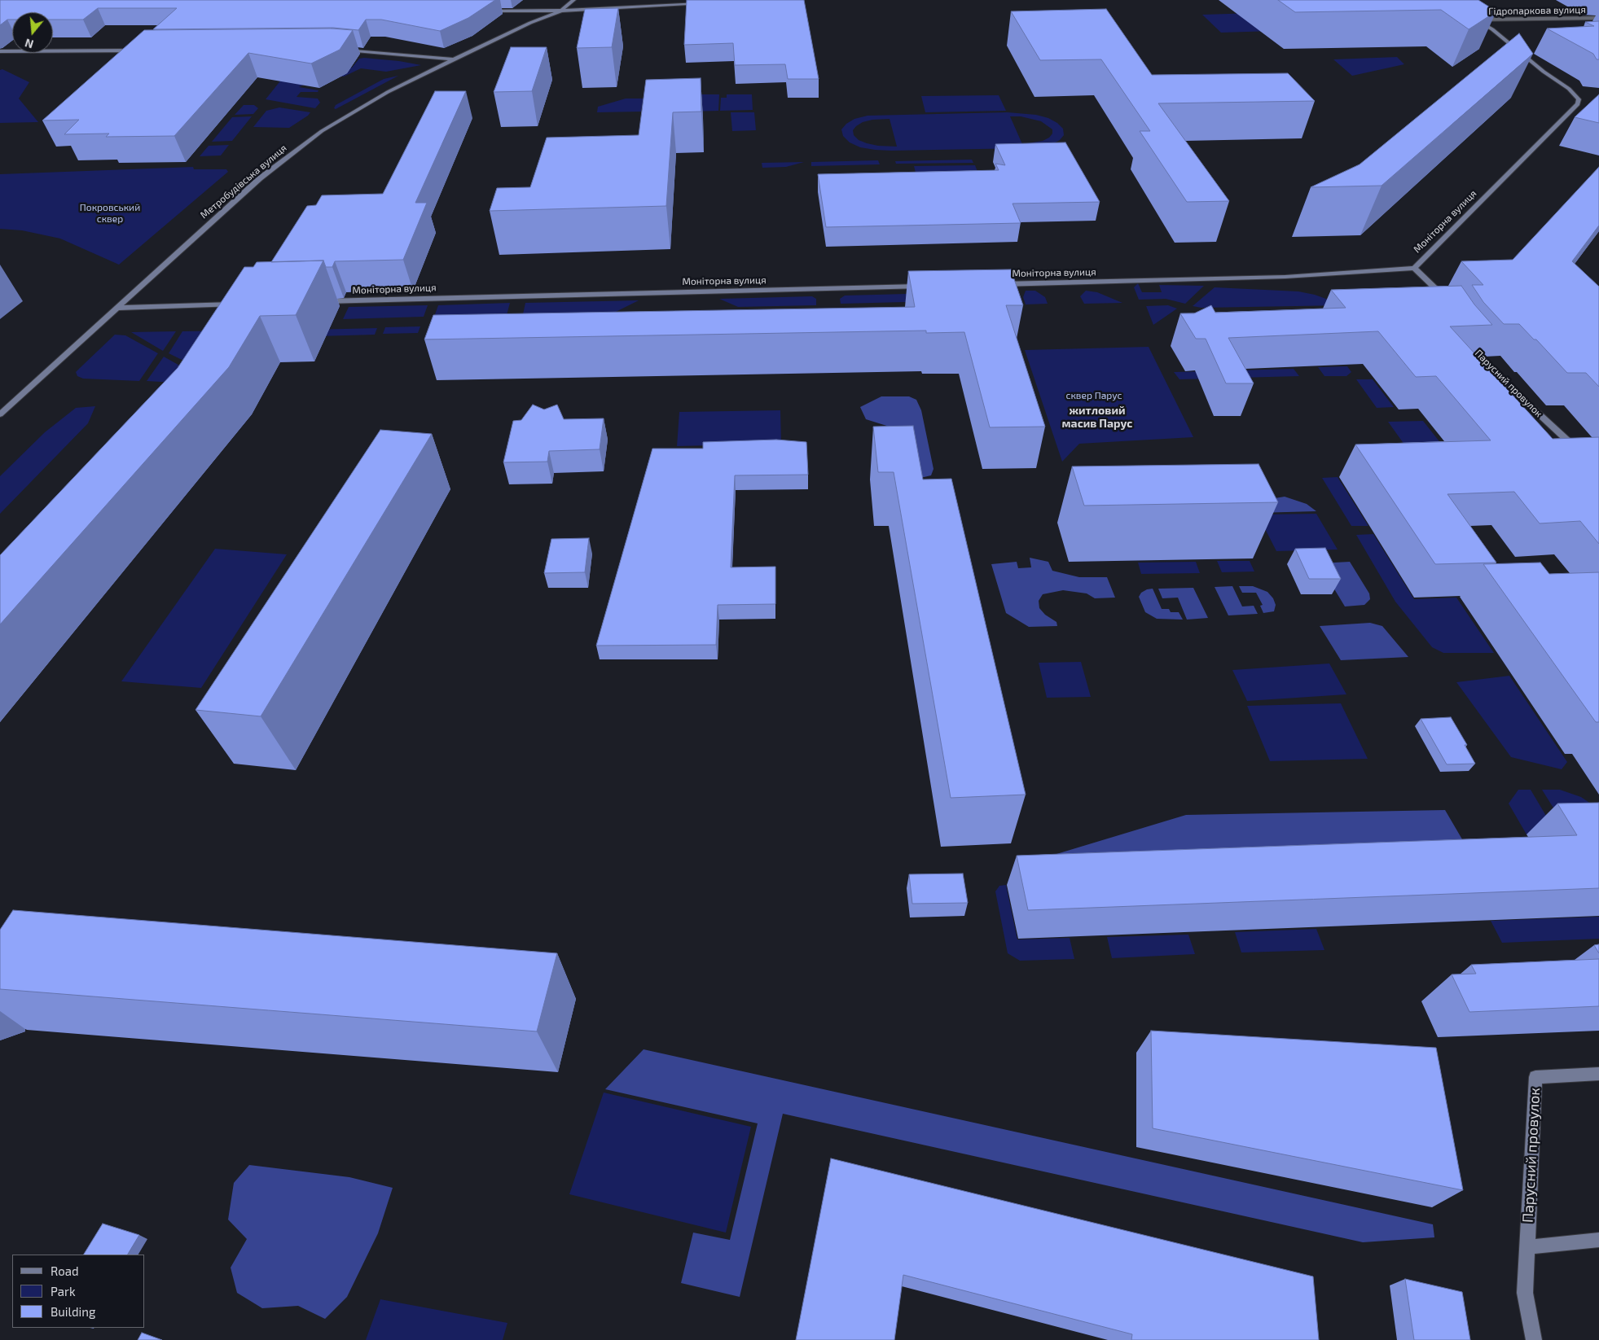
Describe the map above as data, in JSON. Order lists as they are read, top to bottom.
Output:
{
  "streets": {
    "street": [
      "Гідропаркова вулиця",
      "Метробудівська вулиця",
      "Моніторна вулиця",
      "Парусний провулок"
    ]
  },
  "crossings": [
    ["Гідропаркова вулиця", "Моніторна вулиця"]
  ],
  "districts": ["житловий масив Парус"],
  "parks": ["Покровський сквер", "сквер Парус"],
  "legend": ["Road", "Park", "Building"],
  "north": "bottom"
}
